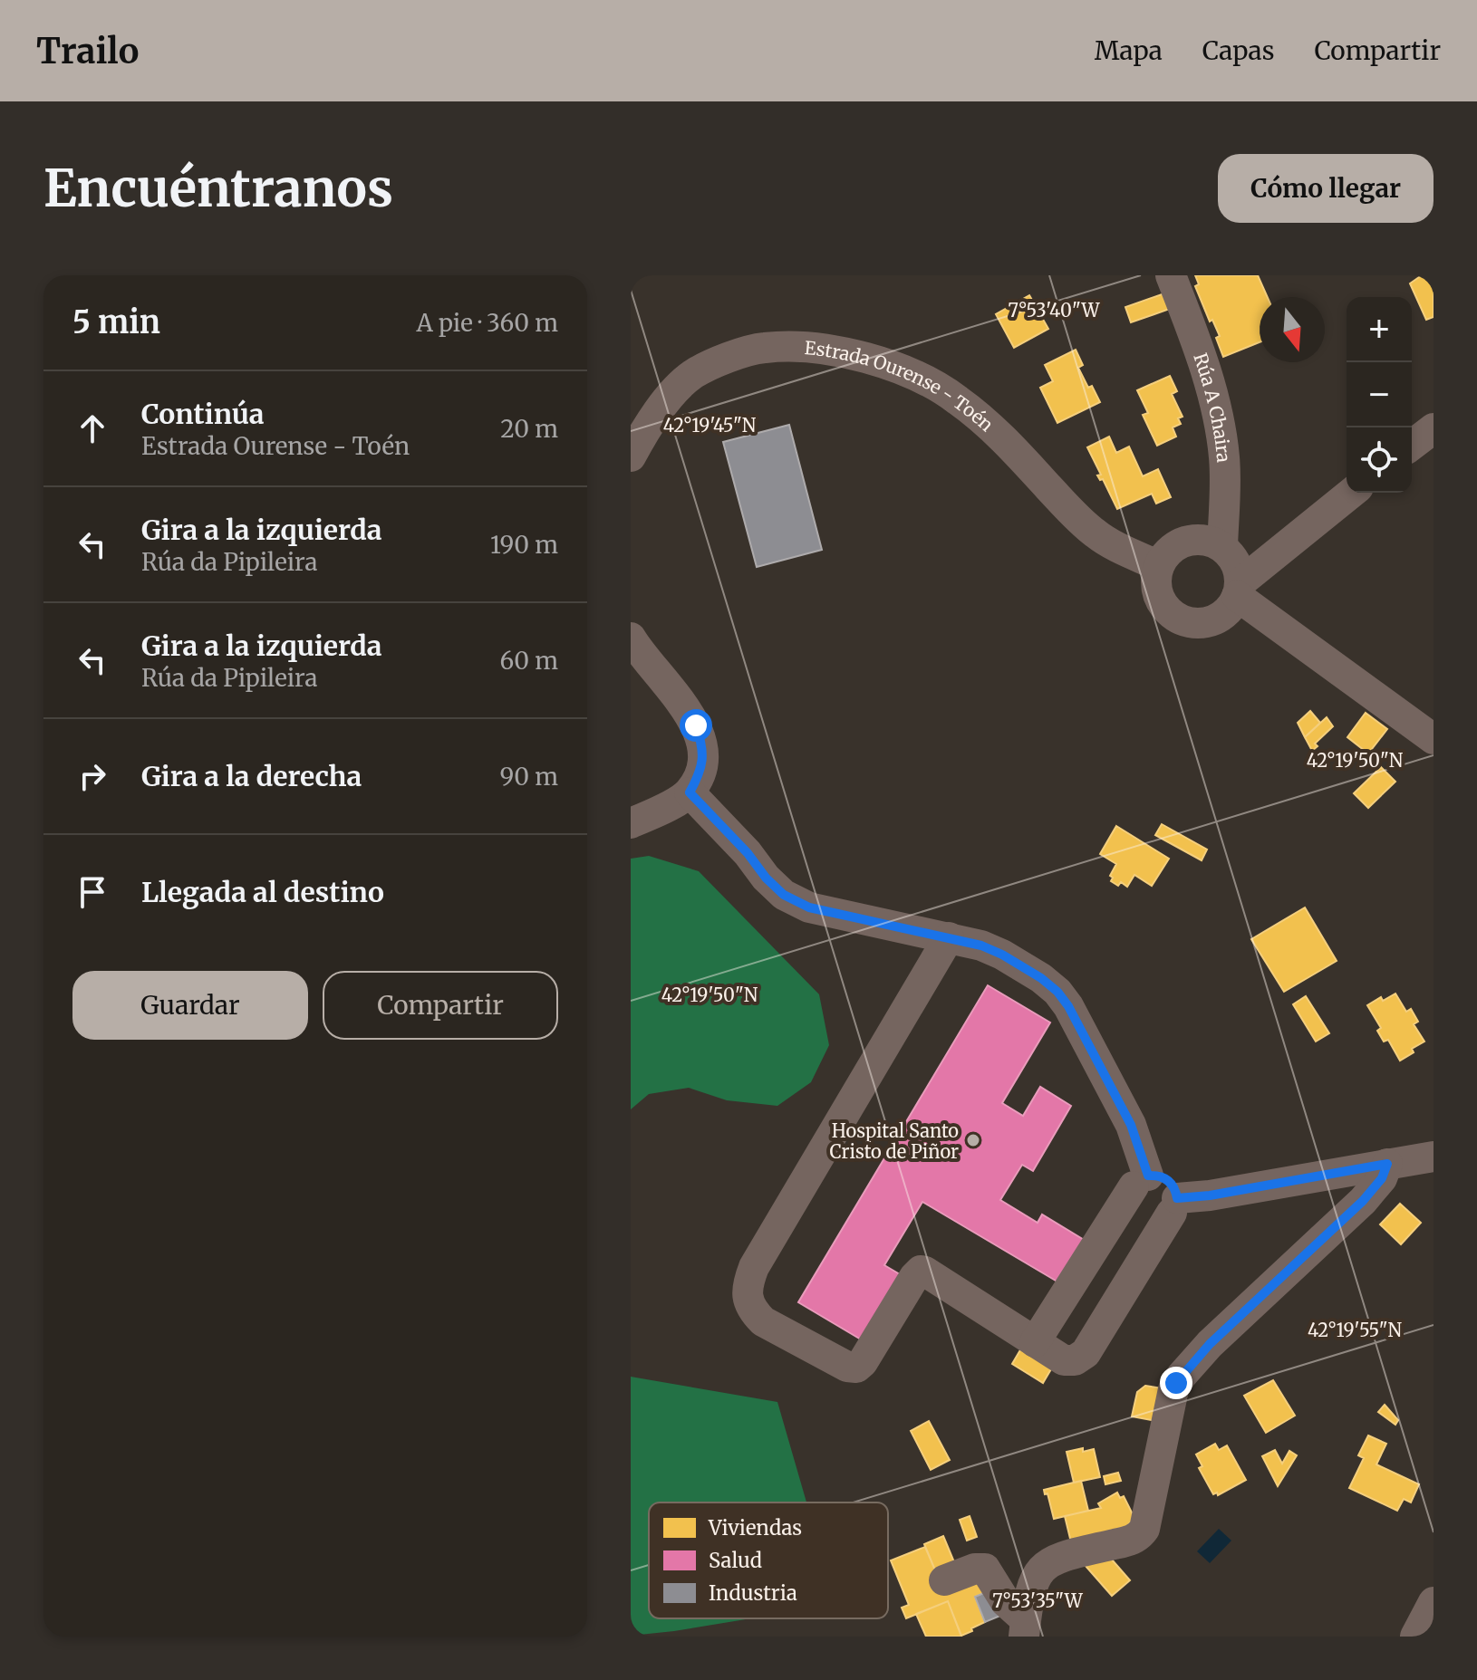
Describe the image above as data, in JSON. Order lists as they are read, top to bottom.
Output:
{
  "streets": {
    "street": ["Estrada Ourense - Toén", "Rúa A Chaira"]
  },
  "crossings": [
    ["Estrada Ourense - Toén", "Rúa A Chaira"]
  ],
  "places": ["Hospital Santo Cristo de Piñor"],
  "legend": ["Viviendas", "Salud", "Industria"],
  "north": "bottom",
  "page": {
    "header": "Trailo",
    "nav": ["Mapa", "Capas", "Compartir"],
    "buttons": [
      "Cómo llegar",
      ["Guardar", "Compartir"]
    ],
    "title": "Encuéntranos",
    "heading": ["5 min", "A pie · 360 m"],
    "map_buttons": ["+", "−"],
    "list": [
      ["Continúa", "Estrada Ourense - Toén", "20 m"],
      ["Gira a la izquierda", "Rúa da Pipileira", "190 m"],
      ["Gira a la izquierda", "Rúa da Pipileira", "60 m"],
      ["Gira a la derecha", "90 m"],
      "Llegada al destino"
    ]
  },
  "coordinates": [
    "7°53'40\"W",
    "42°19'45\"N",
    "42°19'50\"N",
    "42°19'55\"N",
    "7°53'35\"W"
  ]
}
